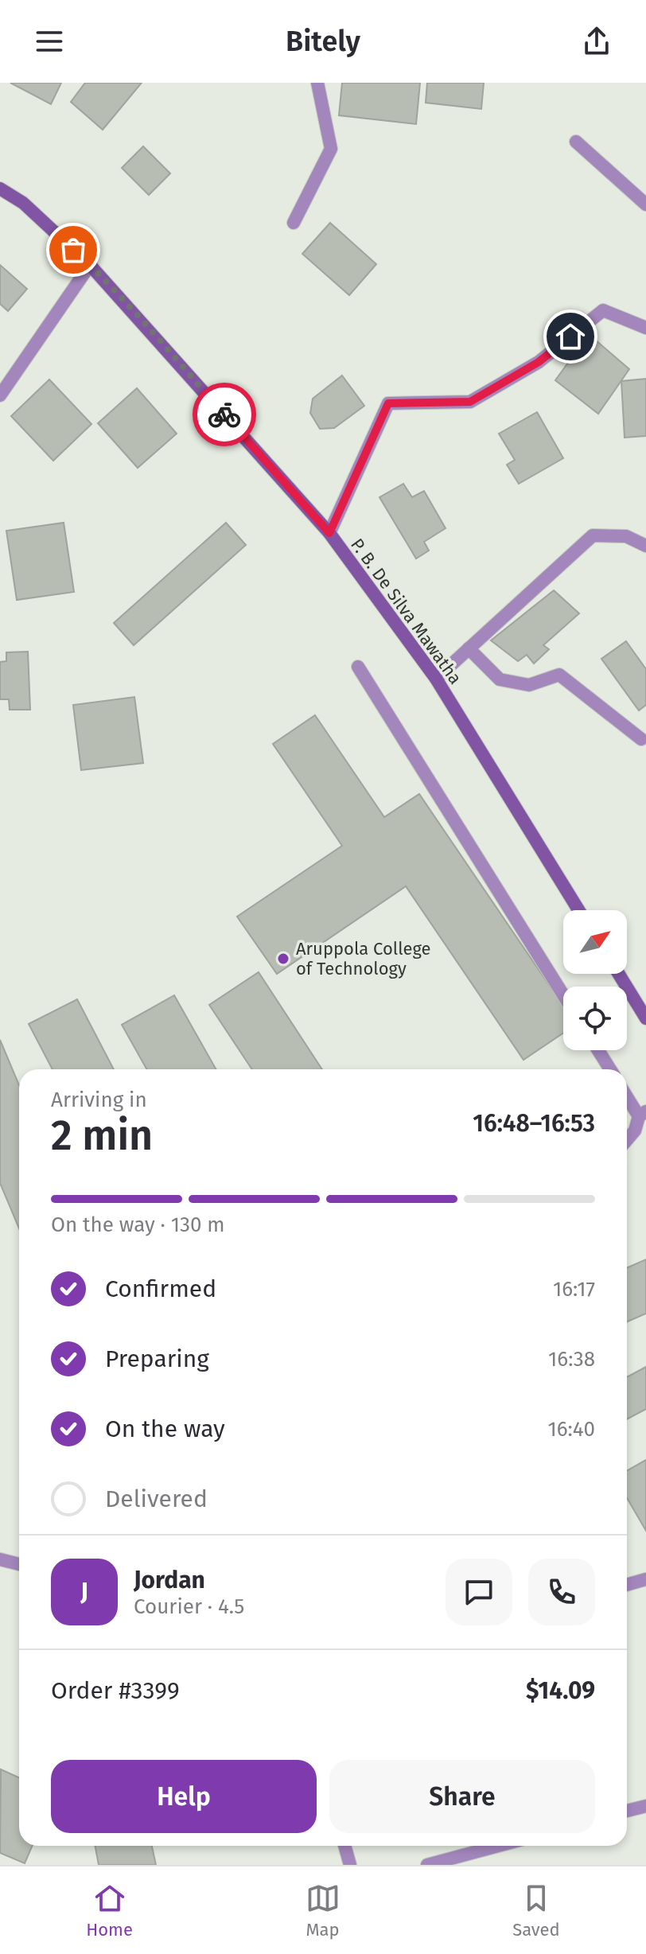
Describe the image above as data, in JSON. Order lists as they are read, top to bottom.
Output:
{
  "streets": {
    "street": ["P. B. De Silva Mawatha"]
  },
  "places": ["Aruppola College of Technology"],
  "north": "top right",
  "page": {
    "header": "Bitely",
    "heading": ["2 min", "Arriving in", "16:48–16:53"],
    "panel": [
      "Jordan",
      "Courier · 4.5",
      "Order #3399",
      "$14.09"
    ],
    "bar": "On the way · 130 m",
    "list": [
      ["Confirmed", "16:17"],
      ["Preparing", "16:38"],
      ["On the way", "16:40"],
      "Delivered"
    ],
    "round": "J",
    "buttons": ["Help", "Share"],
    "tabs": ["Home", "Map", "Saved"]
  }
}
